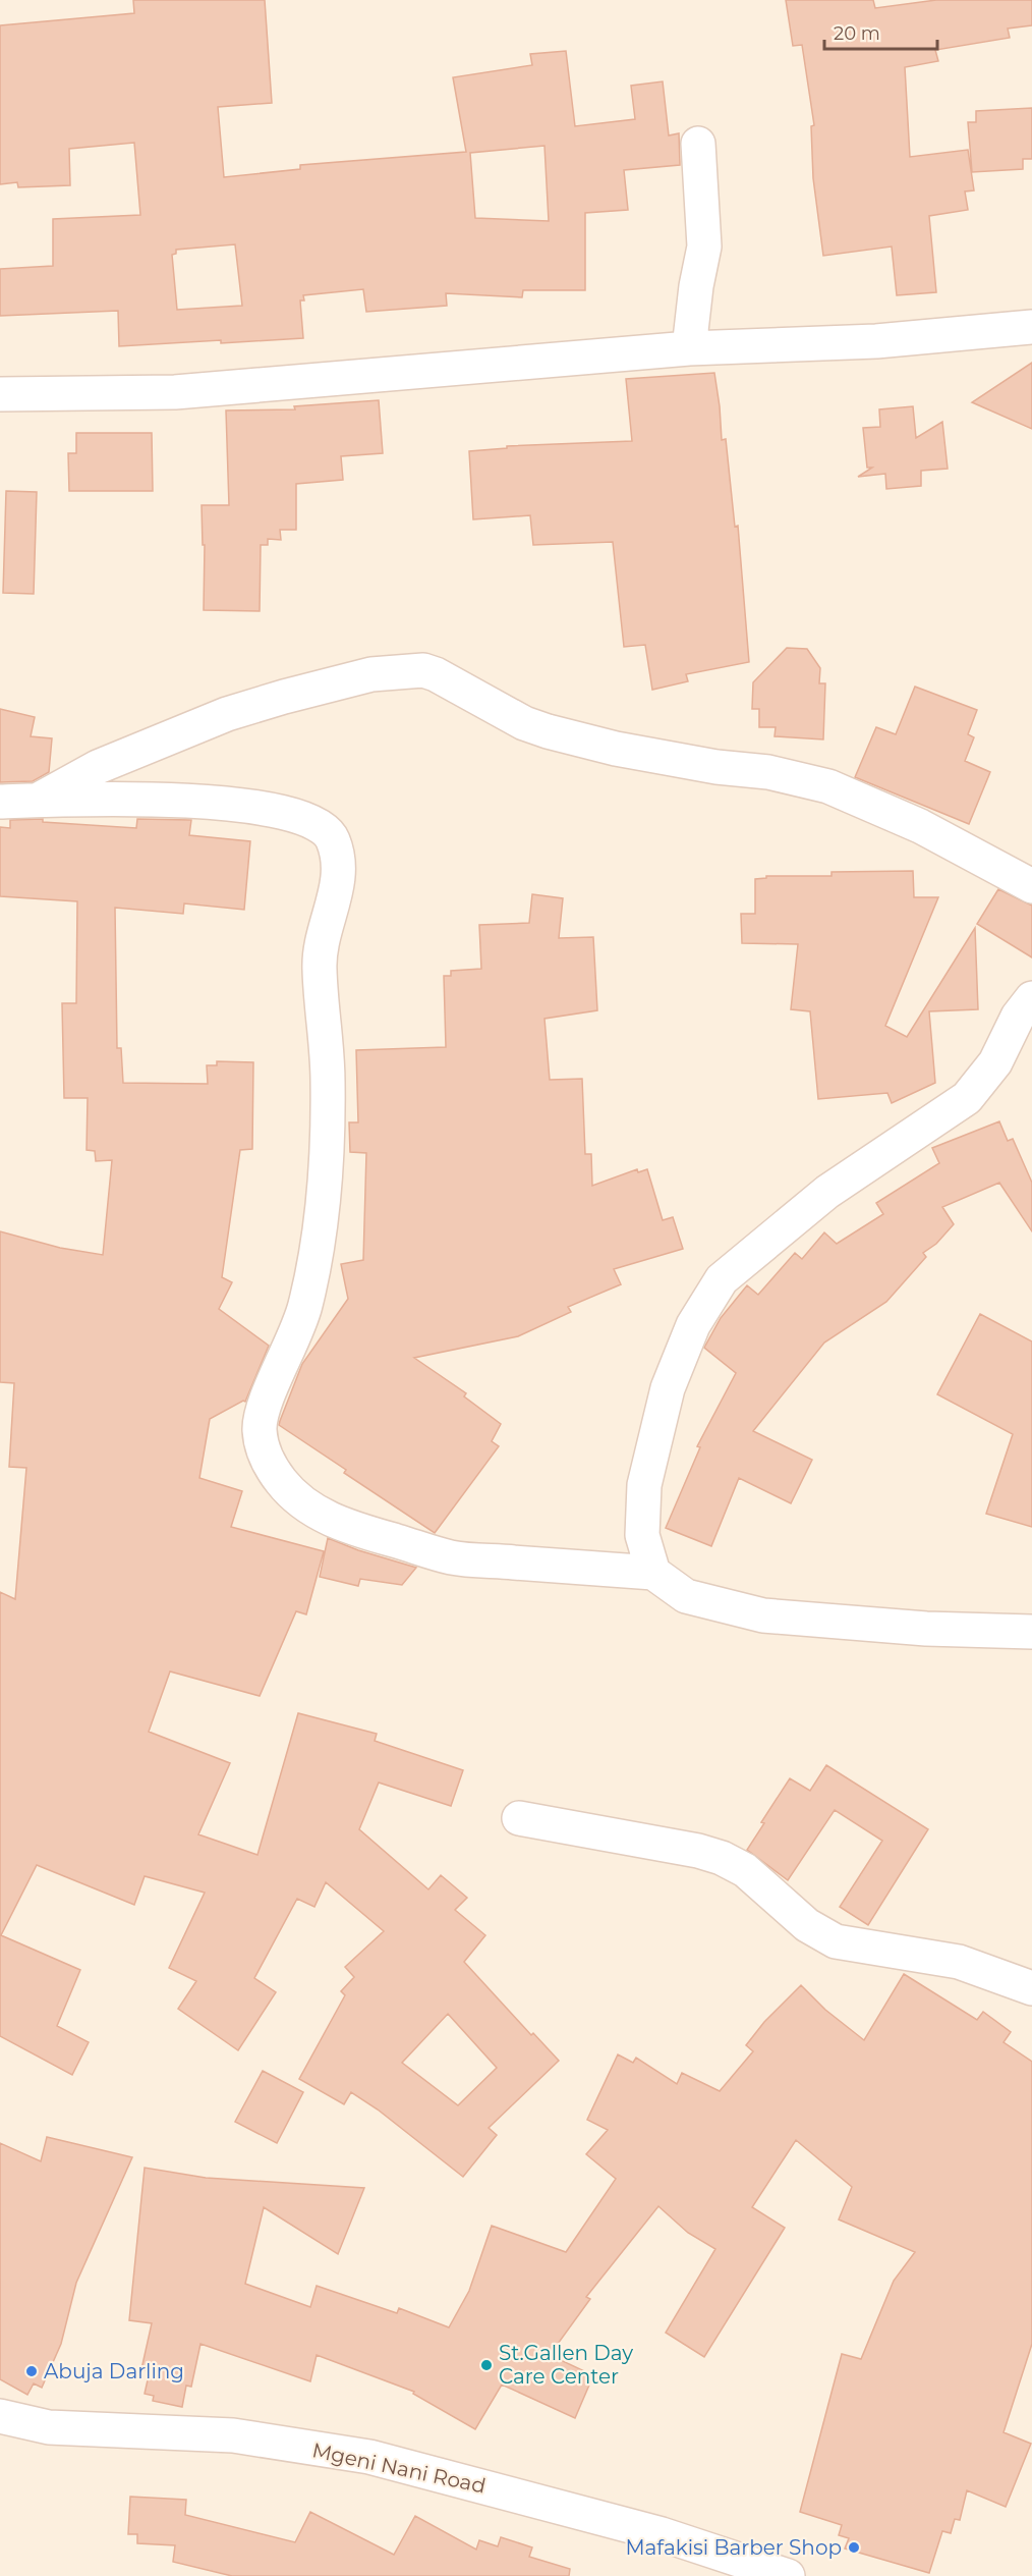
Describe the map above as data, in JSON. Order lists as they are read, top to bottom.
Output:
{
  "streets": {
    "street": ["Mgeni Nani Road"]
  },
  "places": ["St.Gallen Day Care Center", "Abuja Darling", "Mafakisi Barber Shop"],
  "scale_bar": "20 m"
}
